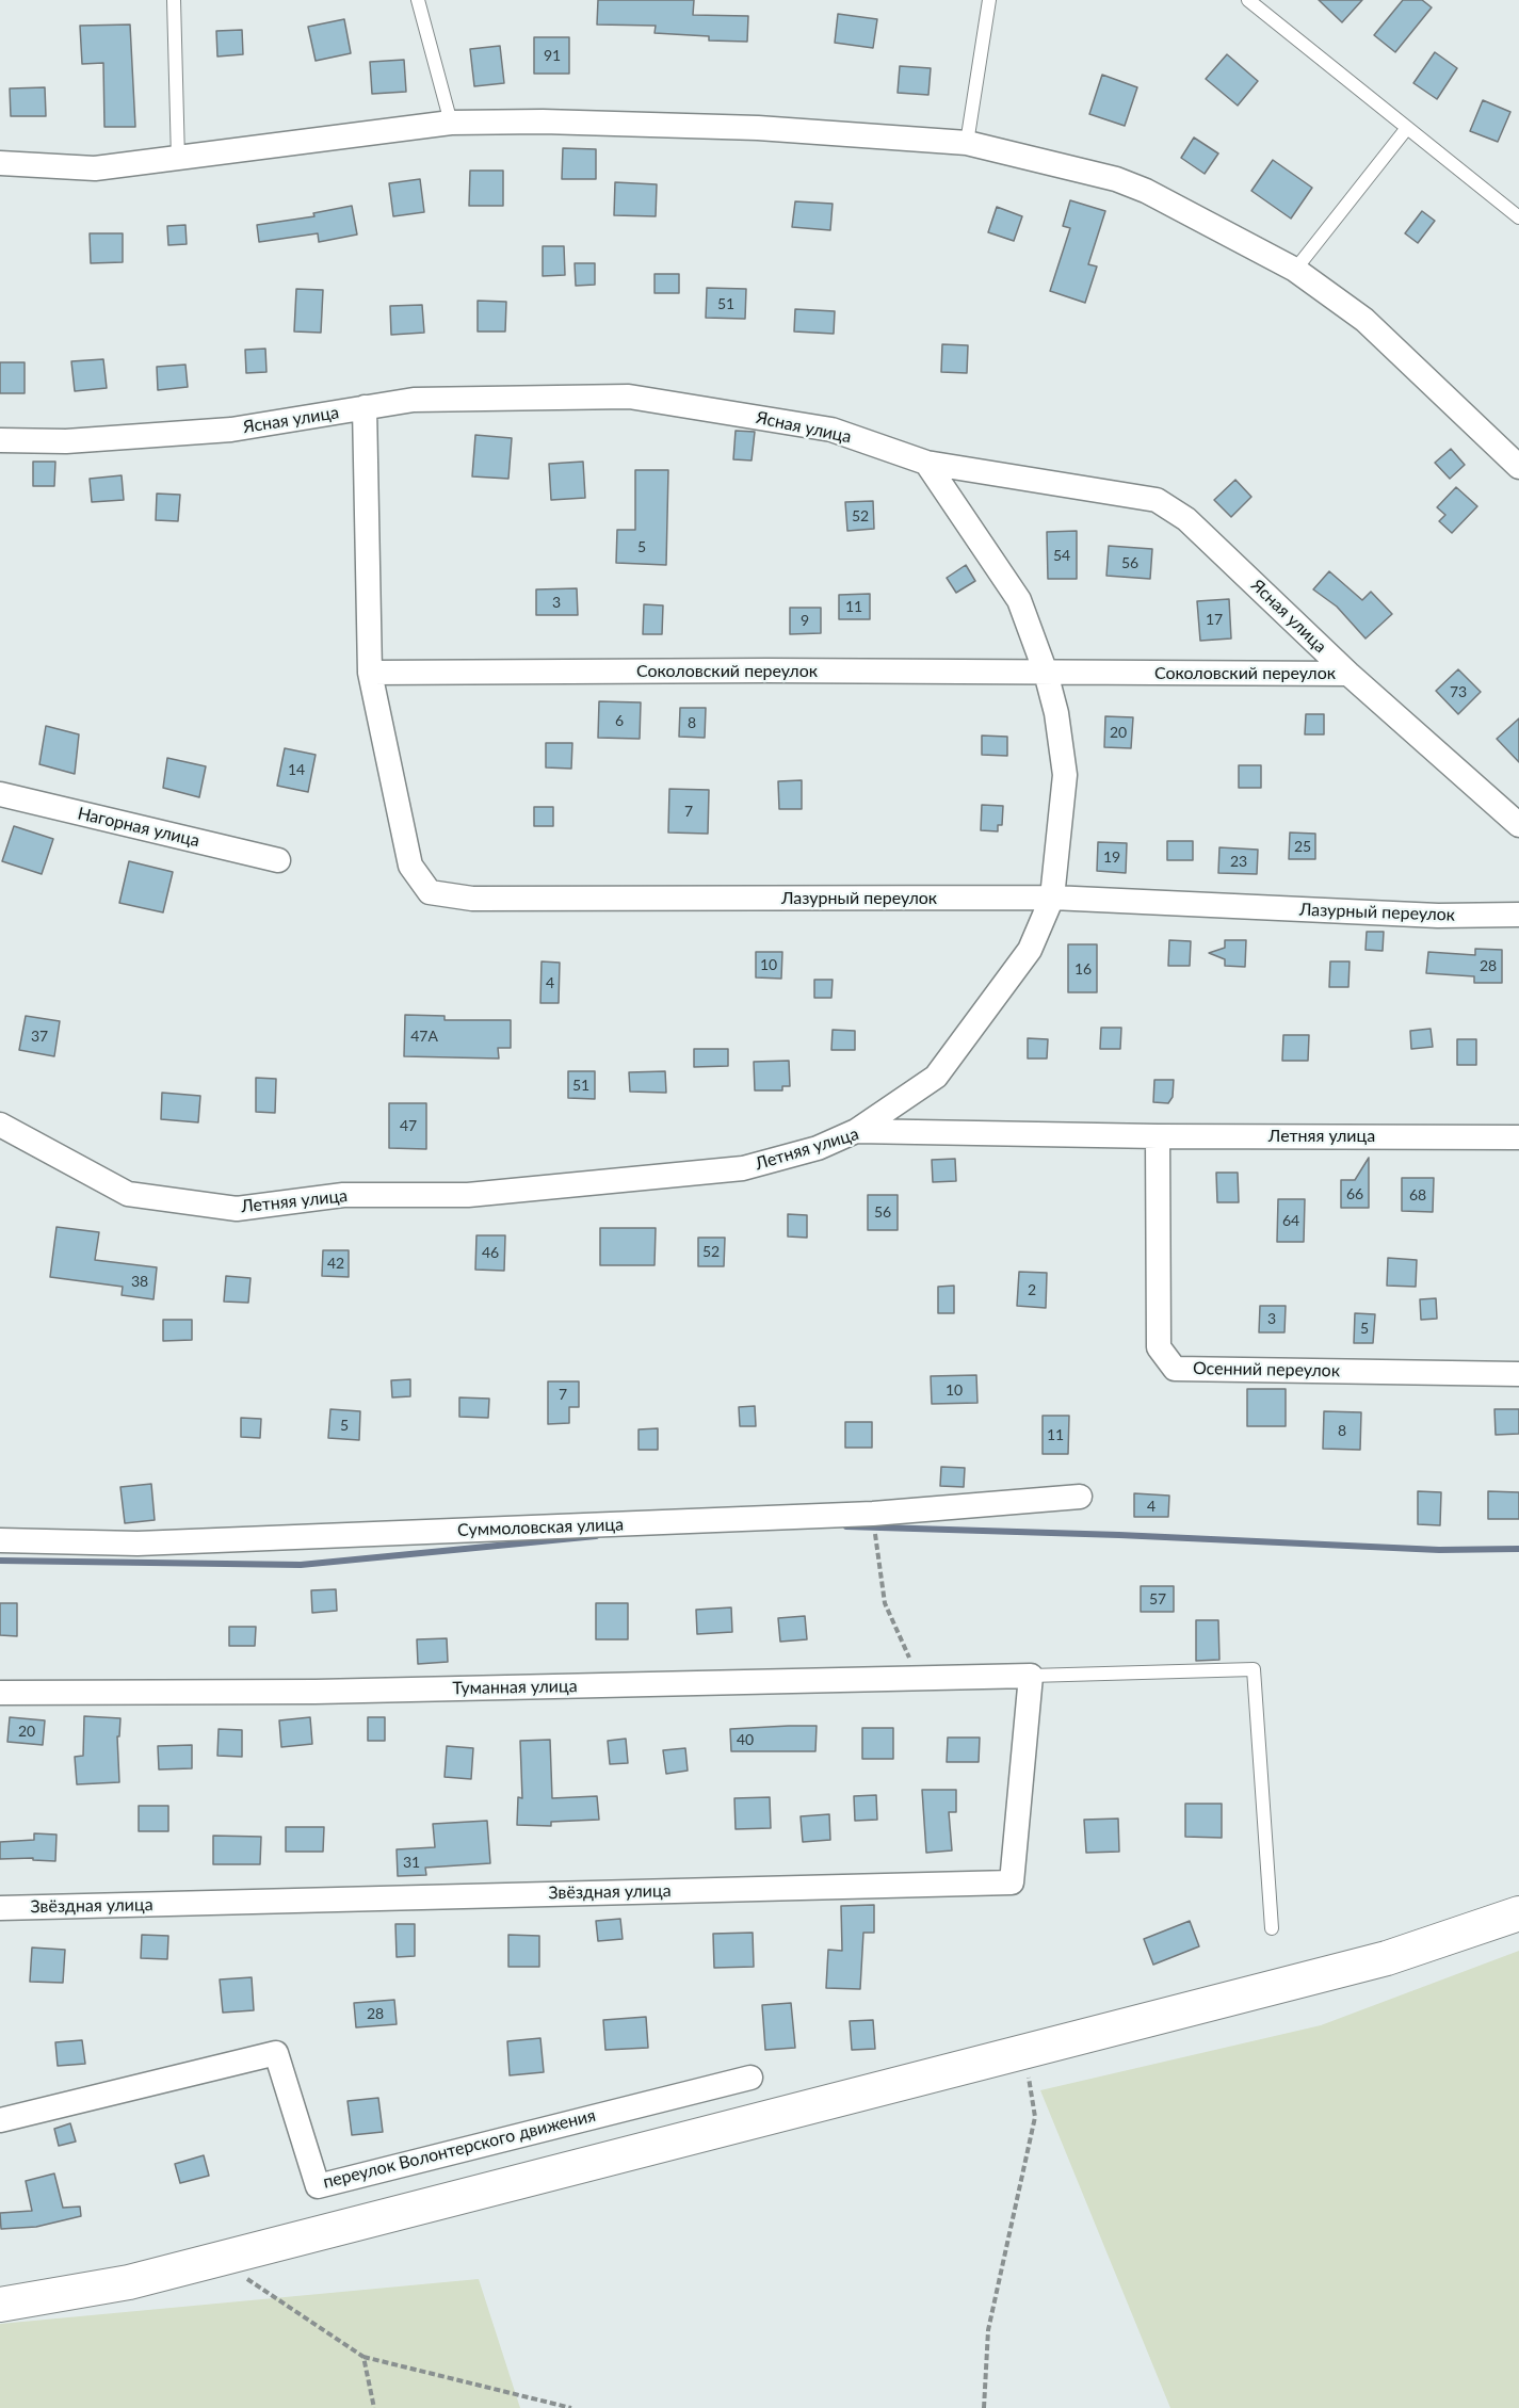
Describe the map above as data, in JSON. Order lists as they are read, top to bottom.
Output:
{
  "streets": {
    "street": [
      "Ясная улица",
      "Соколовский переулок",
      "Нагорная улица",
      "Лазурный переулок",
      "Летняя улица",
      "Осенний переулок",
      "Суммоловская улица",
      "Туманная улица",
      "Звёздная улица",
      "переулок Волонтерского движения"
    ]
  },
  "crossings": [
    ["Ясная улица", "Соколовский переулок"],
    ["Соколовский переулок", "Лазурный переулок"],
    ["Летняя улица", "Осенний переулок"],
    ["Туманная улица", "Звёздная улица"]
  ],
  "house_numbers": [
    "91",
    "51",
    "52",
    "5",
    "54",
    "56",
    "3",
    "11",
    "17",
    "9",
    "73",
    "6",
    "8",
    "20",
    "14",
    "7",
    "25",
    "19",
    "23",
    "10",
    "28",
    "16",
    "4",
    "37",
    "47А",
    "51",
    "47",
    "66",
    "68",
    "56",
    "64",
    "52",
    "46",
    "42",
    "38",
    "2",
    "3",
    "5",
    "10",
    "7",
    "5",
    "8",
    "11",
    "4",
    "57",
    "20",
    "40",
    "31",
    "28"
  ]
}
